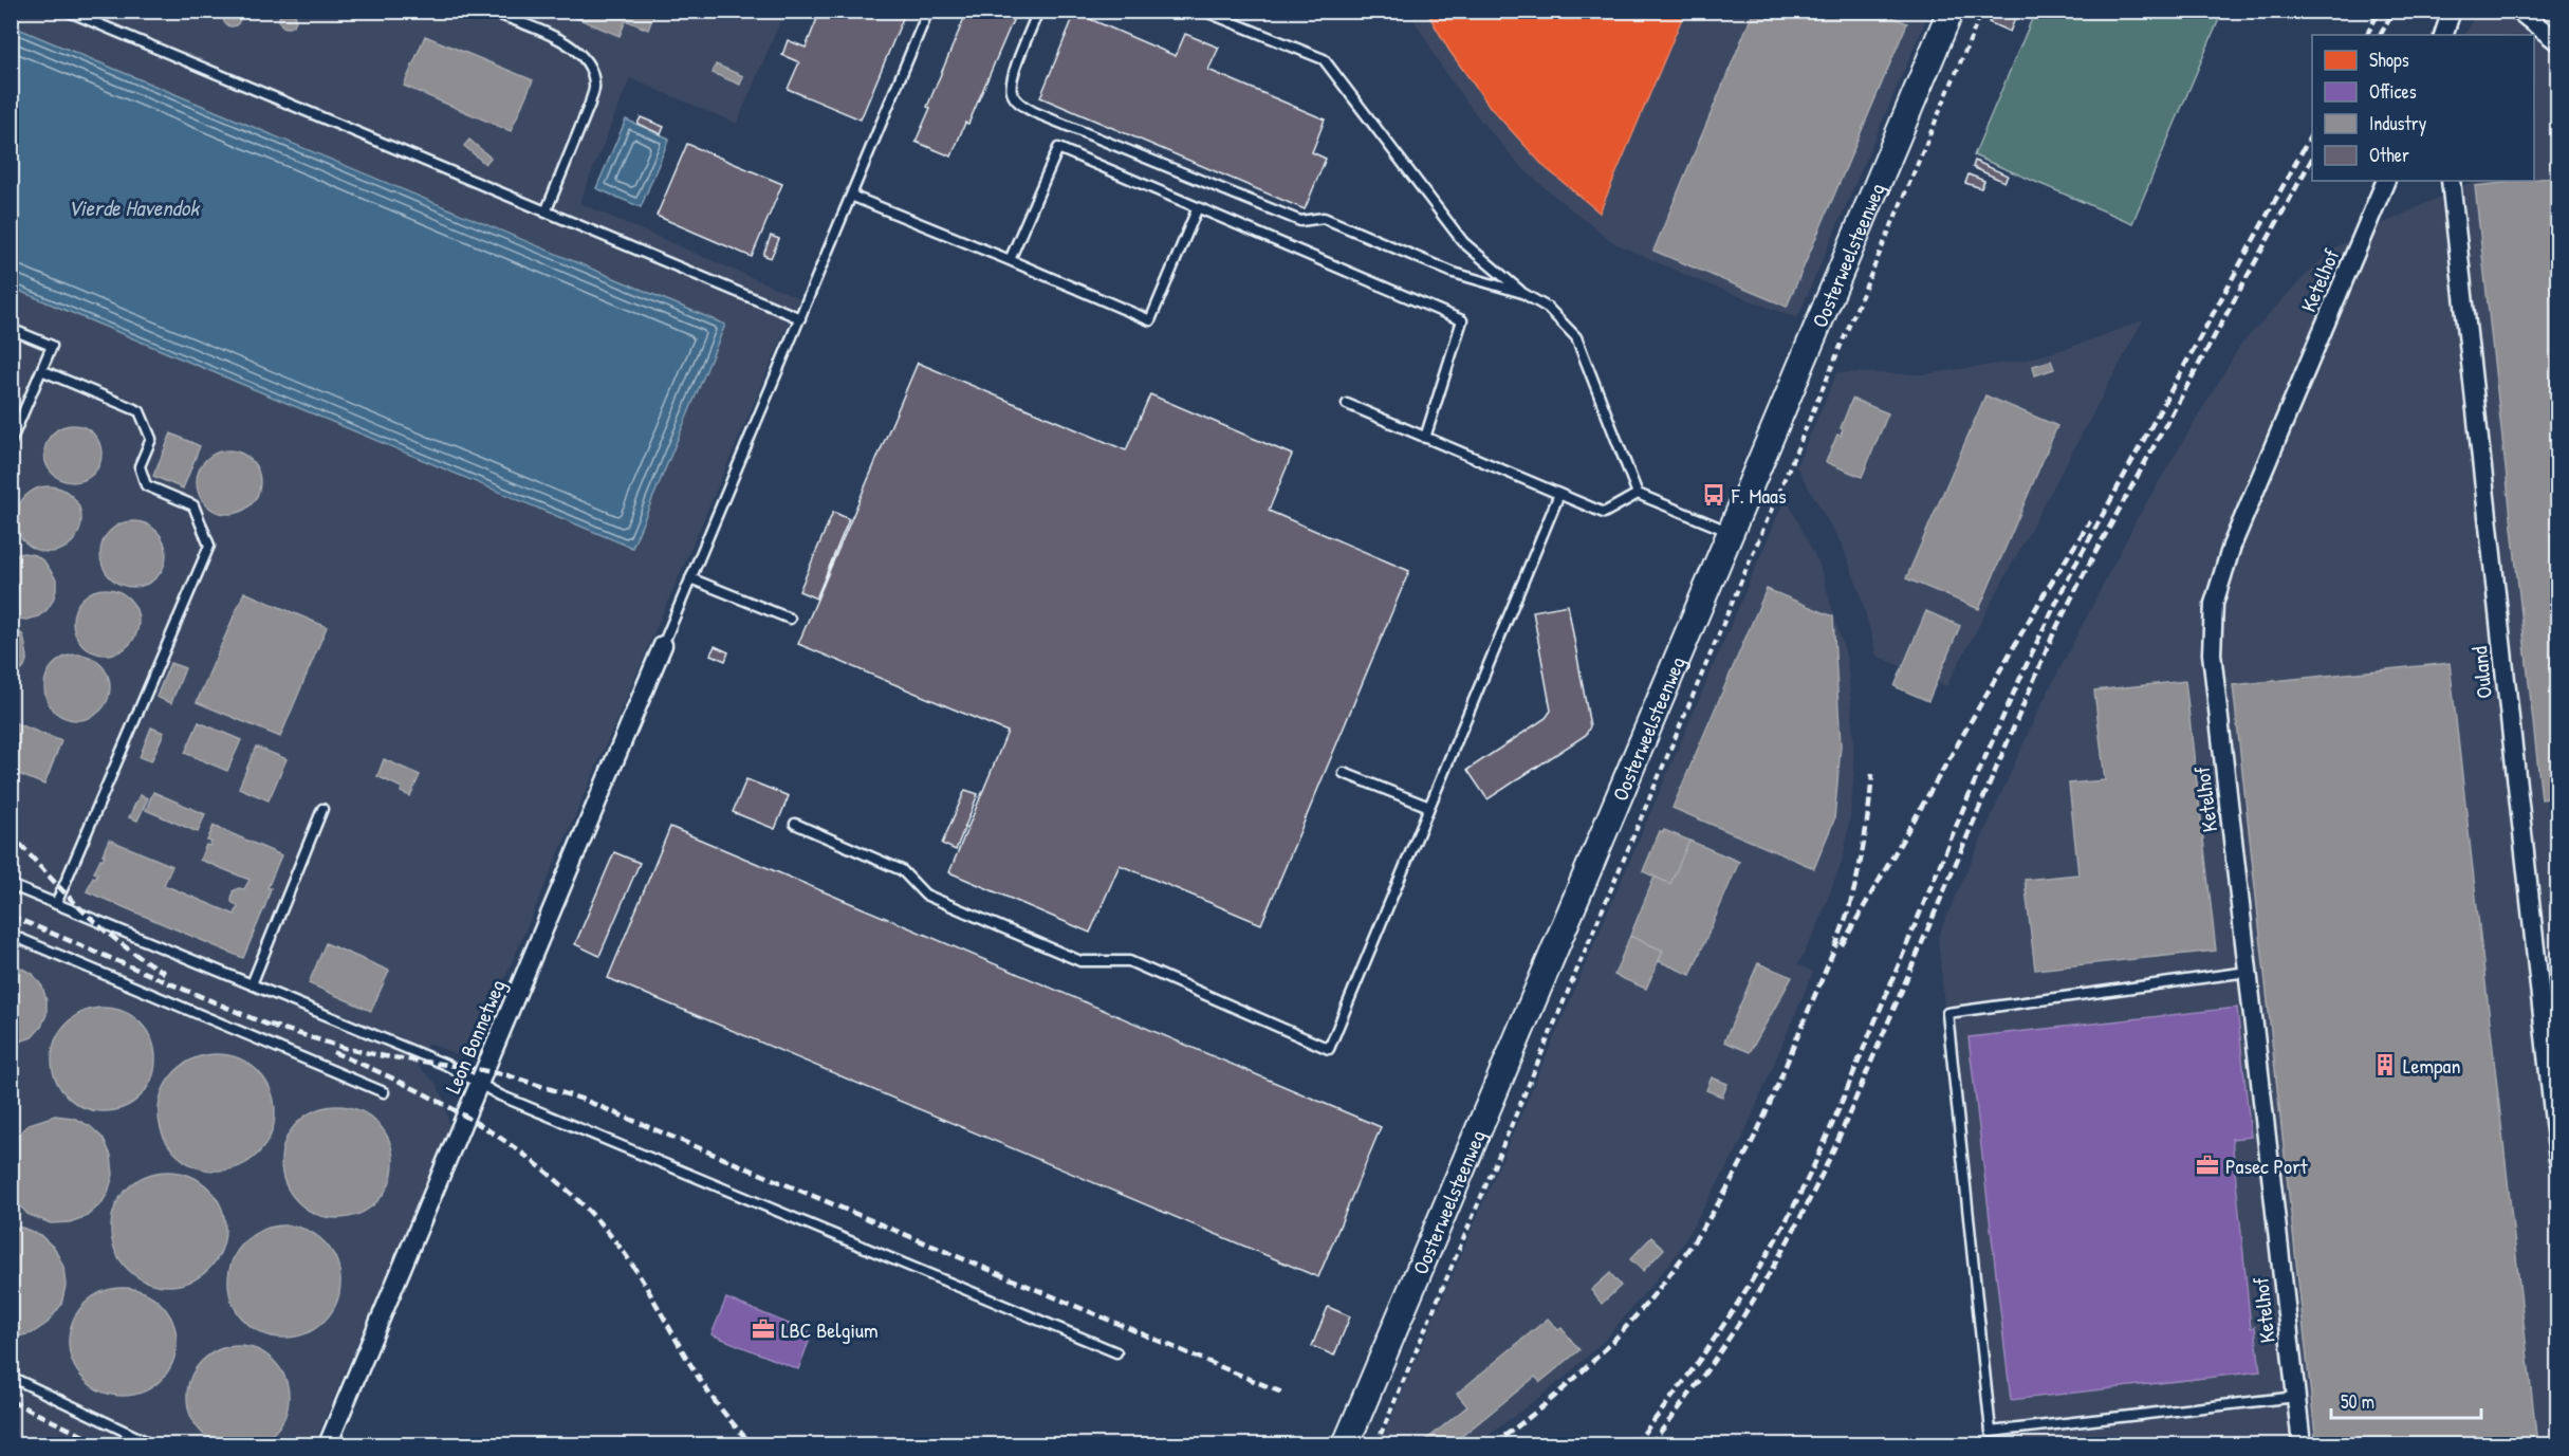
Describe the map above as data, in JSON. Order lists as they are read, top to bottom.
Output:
{
  "streets": {
    "main road": ["Oosterweelsteenweg"],
    "street": ["Ketelhof", "Ouland", "Leon Bonnetweg"]
  },
  "water": ["Vierde Havendok"],
  "places": {
    "bus stop": ["F. Maas"],
    "building": ["Lempan"],
    "office": ["Pasec Port", "LBC Belgium"]
  },
  "legend": [
    "Shops",
    "Offices",
    "Industry",
    "Other"
  ],
  "scale_bar": "50 m"
}
